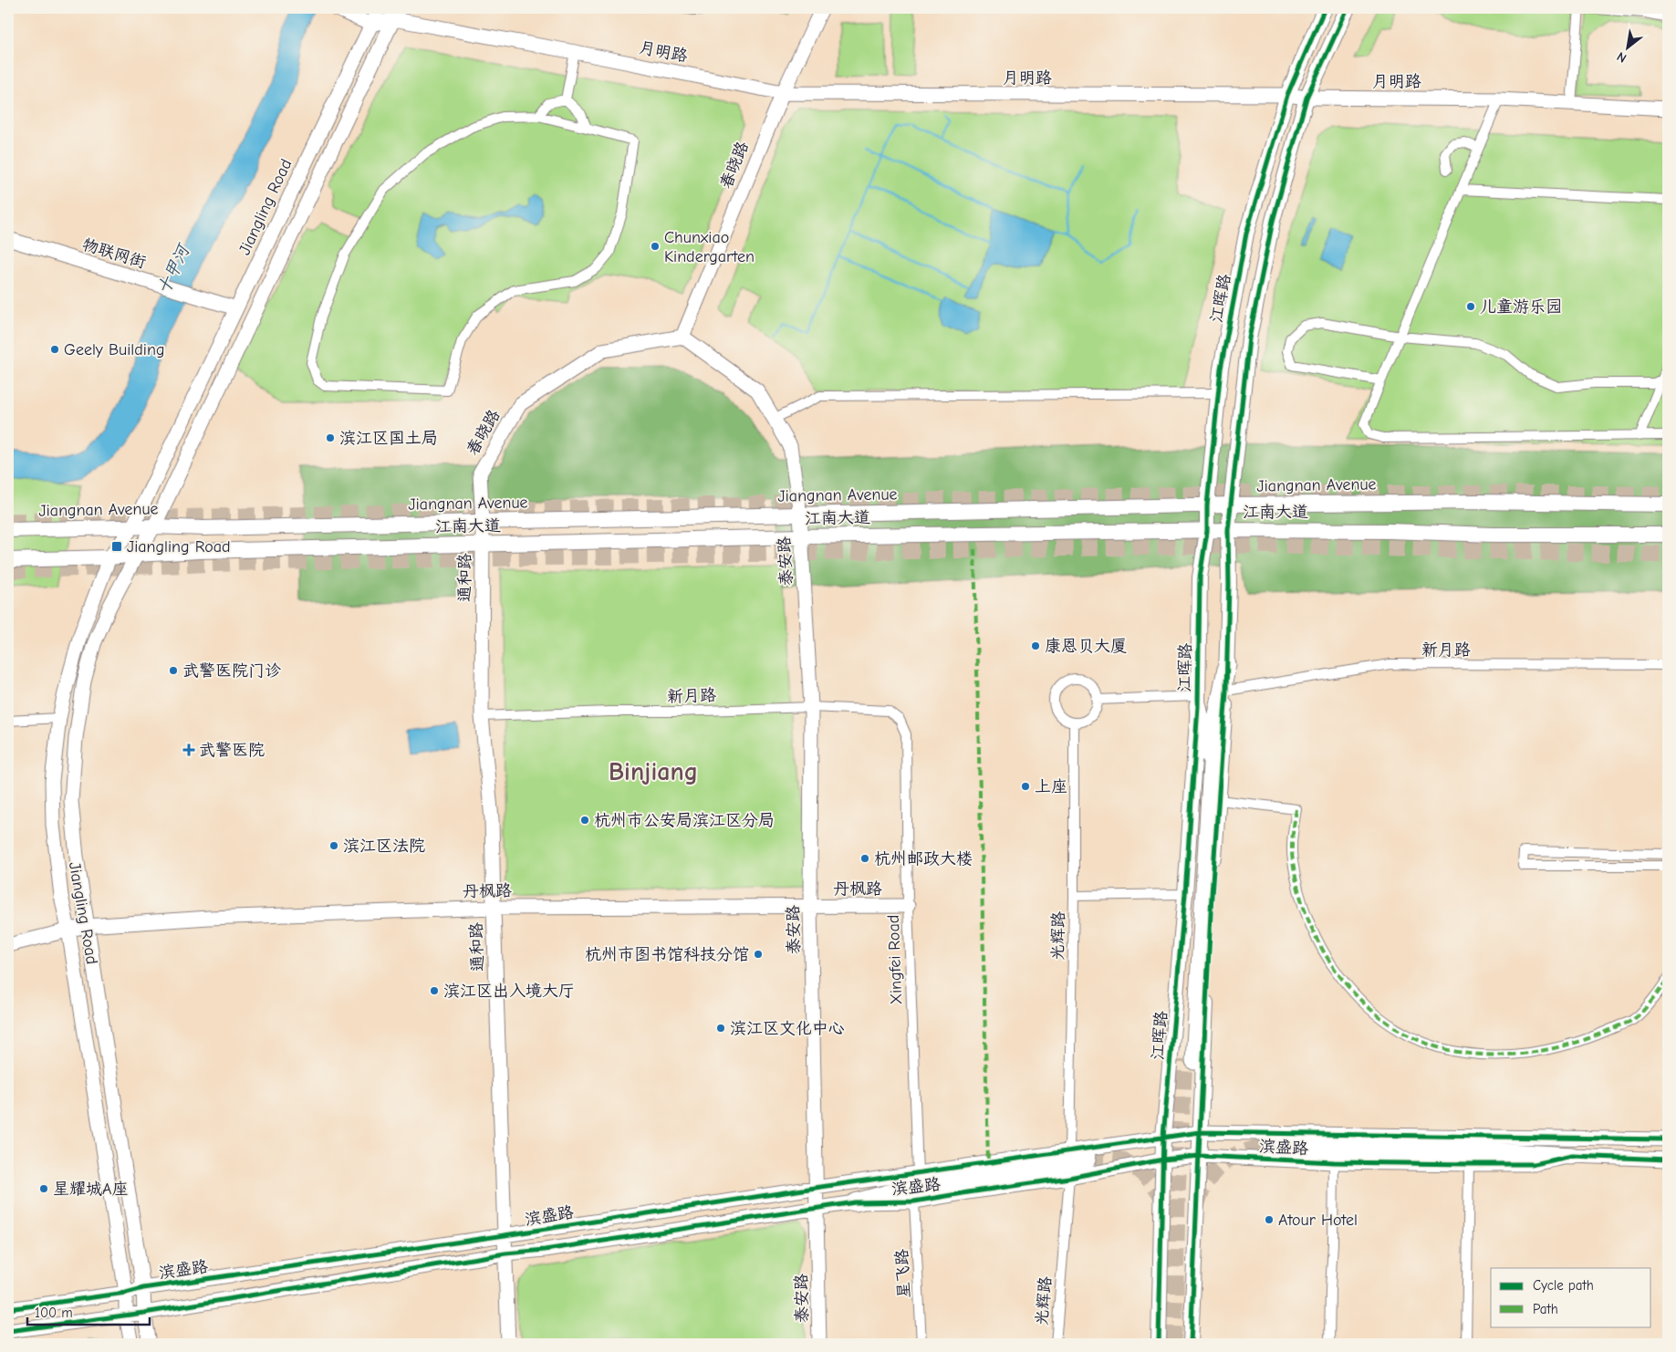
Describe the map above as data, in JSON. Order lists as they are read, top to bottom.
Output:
{
  "streets": {
    "main road": [
      "月明路",
      "春晓路",
      "Jiangling Road",
      "物联网街",
      "江晖路",
      "Jiangnan Avenue",
      "江南大道",
      "泰安路",
      "通和路",
      "丹枫路",
      "滨盛路"
    ],
    "street": [
      "新月路",
      "光辉路",
      "Xingfei Road",
      "星飞路"
    ]
  },
  "crossings": [
    ["月明路", "春晓路"],
    ["月明路", "Jiangling Road"],
    ["月明路", "江晖路"],
    ["春晓路", "Jiangnan Avenue"],
    ["春晓路", "通和路"],
    ["Jiangling Road", "物联网街"],
    ["Jiangling Road", "Jiangnan Avenue"],
    ["Jiangling Road", "江南大道"],
    ["Jiangling Road", "丹枫路"],
    ["Jiangling Road", "滨盛路"],
    ["江晖路", "Jiangnan Avenue"],
    ["江晖路", "江南大道"],
    ["江晖路", "滨盛路"],
    ["Jiangnan Avenue", "泰安路"],
    ["Jiangnan Avenue", "通和路"],
    ["江南大道", "泰安路"],
    ["江南大道", "通和路"],
    ["泰安路", "新月路"],
    ["泰安路", "丹枫路"],
    ["泰安路", "滨盛路"],
    ["通和路", "新月路"],
    ["通和路", "丹枫路"],
    ["通和路", "滨盛路"],
    ["新月路", "Xingfei Road"],
    ["丹枫路", "Xingfei Road"],
    ["光辉路", "滨盛路"],
    ["Xingfei Road", "滨盛路"],
    ["滨盛路", "星飞路"]
  ],
  "districts": ["Binjiang"],
  "water": ["十甲河"],
  "places": {
    "other": [
      "Chunxiao Kindergarten",
      "儿童游乐园",
      "Geely Building",
      "滨江区国土局",
      "康恩贝大厦",
      "武警医院门诊",
      "上座",
      "杭州市公安局滨江区分局",
      "滨江区法院",
      "杭州邮政大楼",
      "杭州市图书馆科技分馆",
      "滨江区出入境大厅",
      "滨江区文化中心",
      "星耀城A座",
      "Atour Hotel"
    ],
    "transit": ["Jiangling Road"],
    "health": ["武警医院"]
  },
  "legend": ["Cycle path", "Path"],
  "scale_bar": "100 m",
  "north": "bottom left"
}
